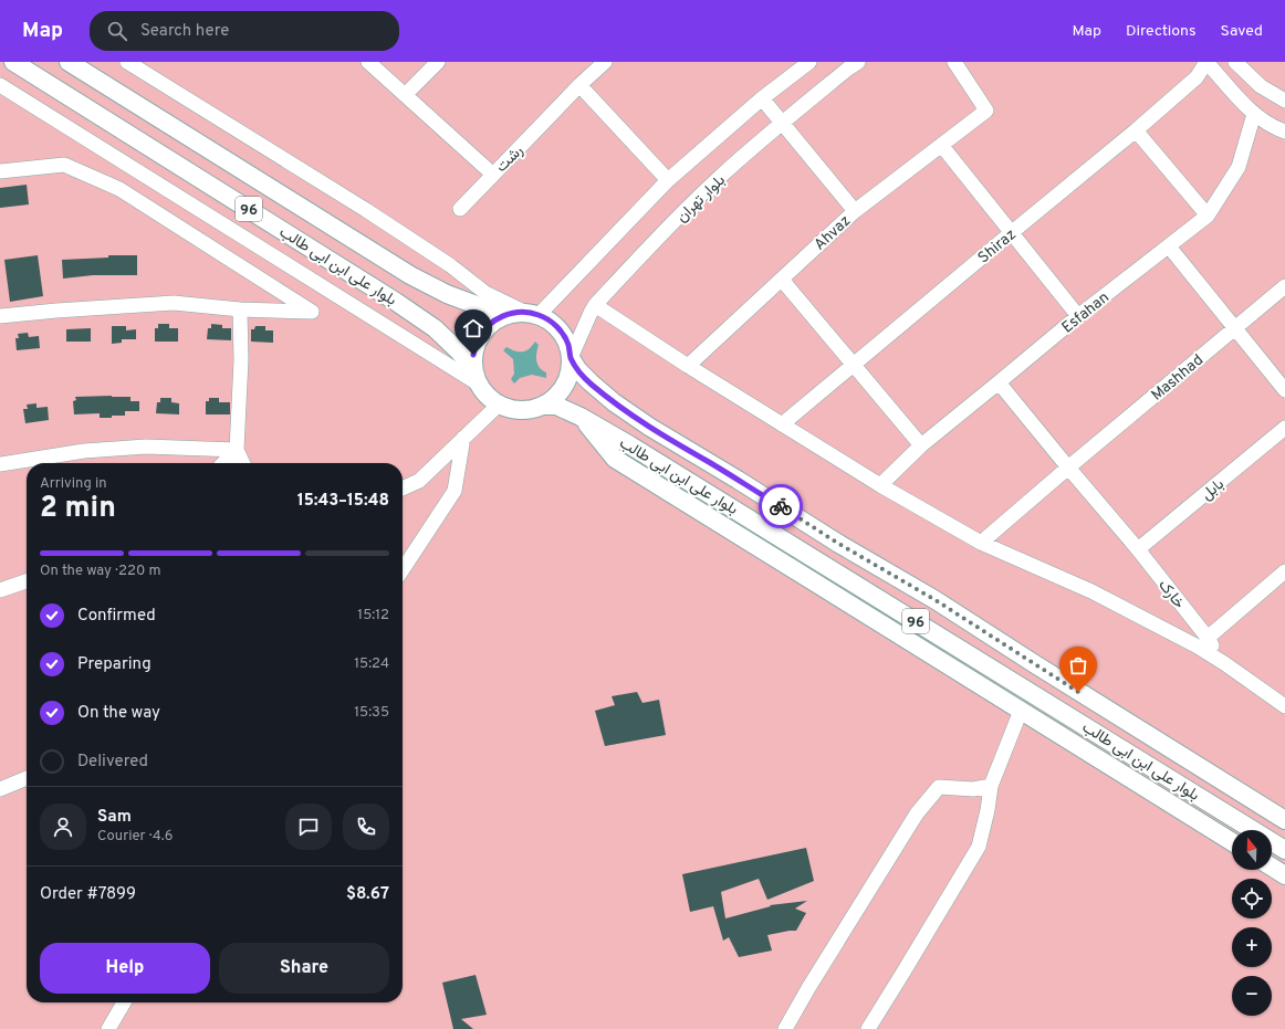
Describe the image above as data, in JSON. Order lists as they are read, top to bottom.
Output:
{
  "streets": {
    "main road": ["96", "بلوار علی ابن ابی طالب"],
    "street": [
      "رشت",
      "بلوار تهران",
      "Ahvaz",
      "Shiraz",
      "Esfahan",
      "Mashhad",
      "بابل",
      "خارک"
    ]
  },
  "crossings": [
    ["بلوار تهران", "96"],
    ["بلوار تهران", "بلوار علی ابن ابی طالب"],
    ["96", "بلوار علی ابن ابی طالب"],
    ["Mashhad", "خارک"],
    ["بابل", "خارک"]
  ],
  "north": "top",
  "page": {
    "header": "Map",
    "search": "Search here",
    "nav": ["Map", "Directions", "Saved"],
    "heading": ["2 min", "Arriving in", "15:43–15:48"],
    "panel": [
      "Sam",
      "Courier · 4.6",
      "Order #7899",
      "$8.67"
    ],
    "bar": "On the way · 220 m",
    "list": [
      ["Confirmed", "15:12"],
      ["Preparing", "15:24"],
      ["On the way", "15:35"],
      "Delivered"
    ],
    "map_buttons": ["+", "−"],
    "buttons": ["Help", "Share"]
  }
}
